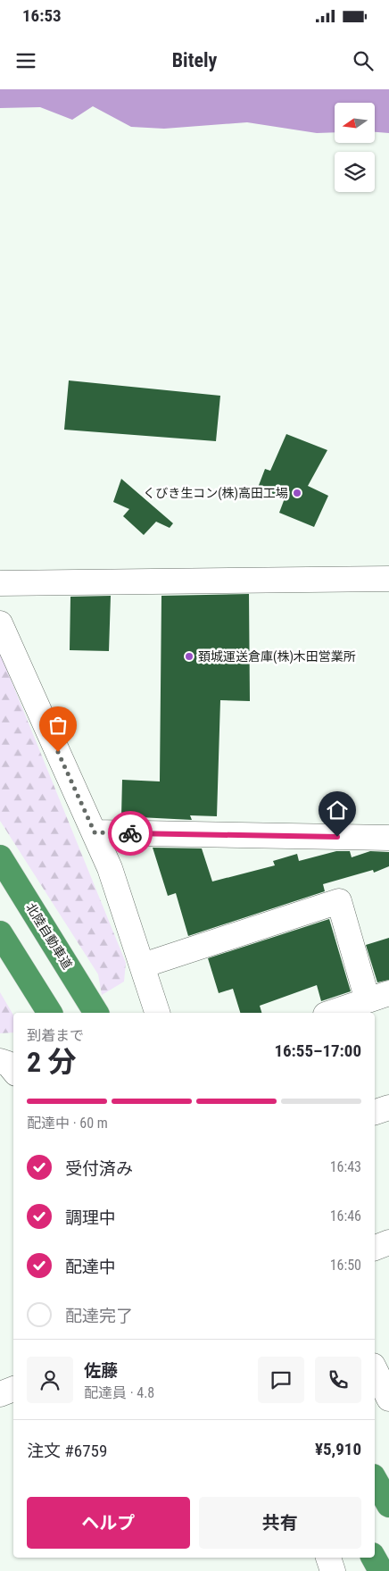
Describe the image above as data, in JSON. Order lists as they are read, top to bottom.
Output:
{
  "streets": {
    "highway": ["北陸自動車道"]
  },
  "places": ["くびき生コン(株)高田工場", "頚城運送倉庫(株)木田営業所"],
  "north": "left",
  "page": {
    "status": "16:53",
    "header": "Bitely",
    "heading": ["2 分", "到着まで", "16:55–17:00"],
    "panel": [
      "佐藤",
      "配達員 · 4.8",
      "注文 #6759",
      "¥5,910"
    ],
    "bar": "配達中 · 60 m",
    "list": [
      ["受付済み", "16:43"],
      ["調理中", "16:46"],
      ["配達中", "16:50"],
      "配達完了"
    ],
    "buttons": ["ヘルプ", "共有"]
  }
}
